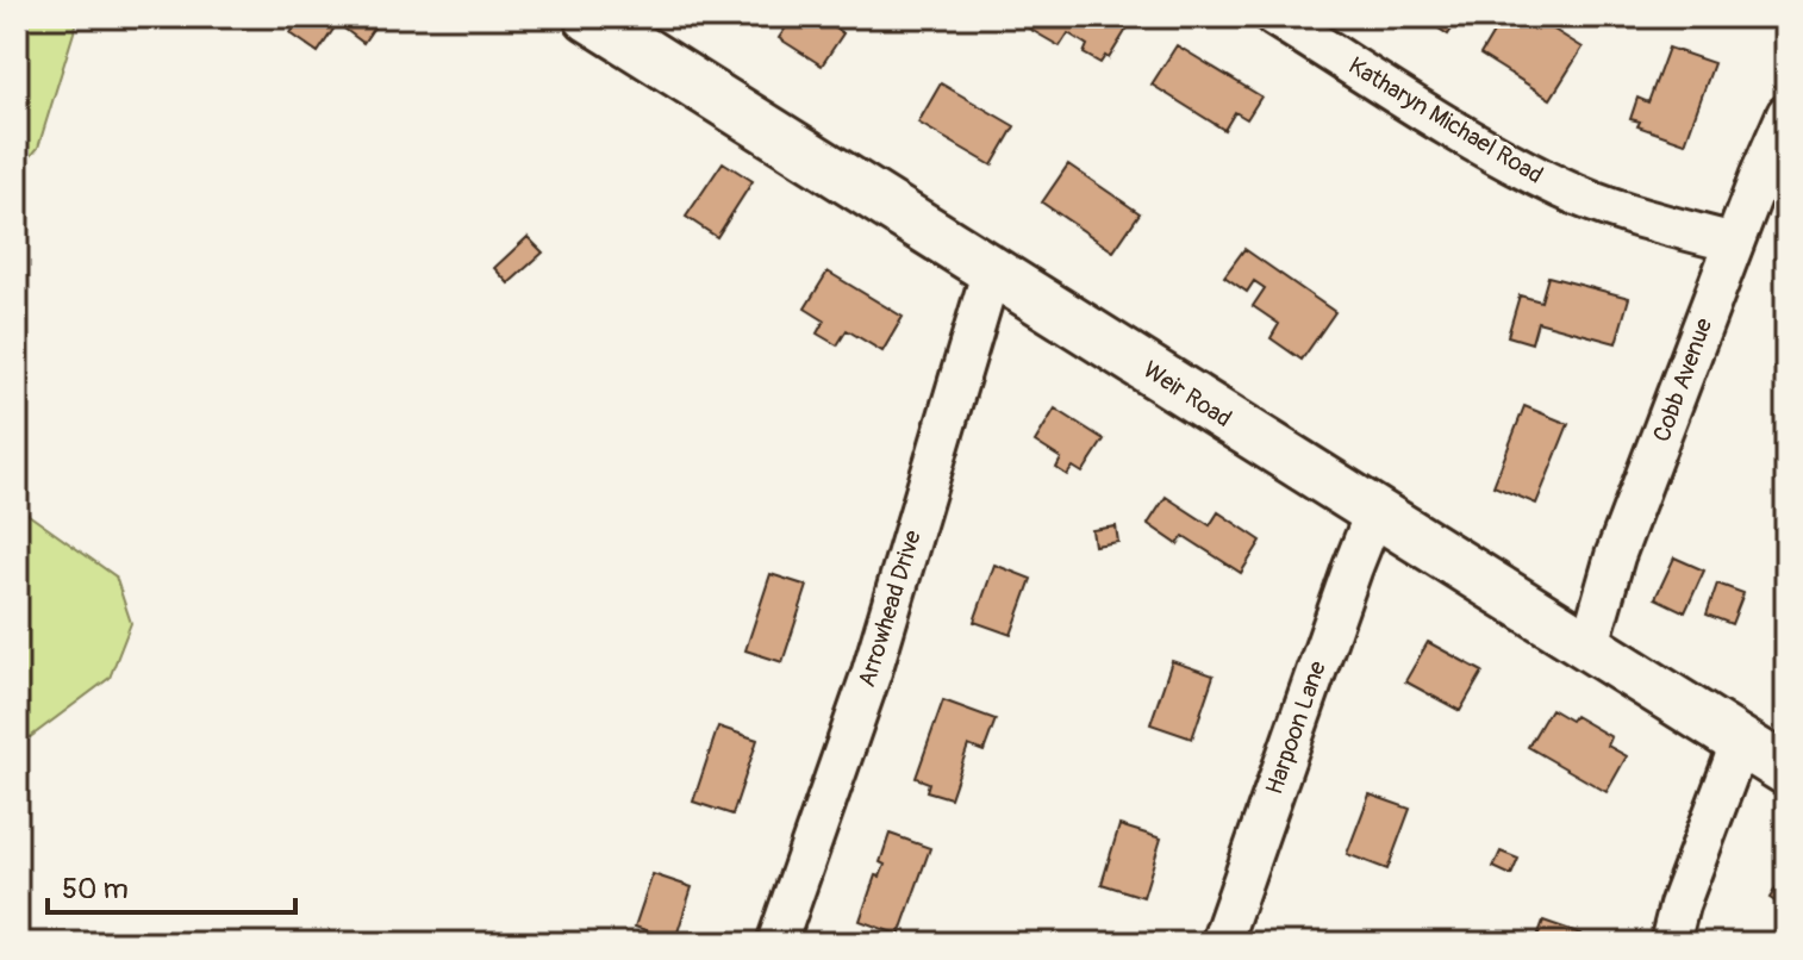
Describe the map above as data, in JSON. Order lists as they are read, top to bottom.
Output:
{
  "streets": {
    "street": [
      "Katharyn Michael Road",
      "Cobb Avenue",
      "Weir Road",
      "Arrowhead Drive",
      "Harpoon Lane"
    ]
  },
  "crossings": [
    ["Katharyn Michael Road", "Cobb Avenue"],
    ["Cobb Avenue", "Weir Road"],
    ["Weir Road", "Arrowhead Drive"],
    ["Weir Road", "Harpoon Lane"]
  ],
  "scale_bar": "50 m"
}
